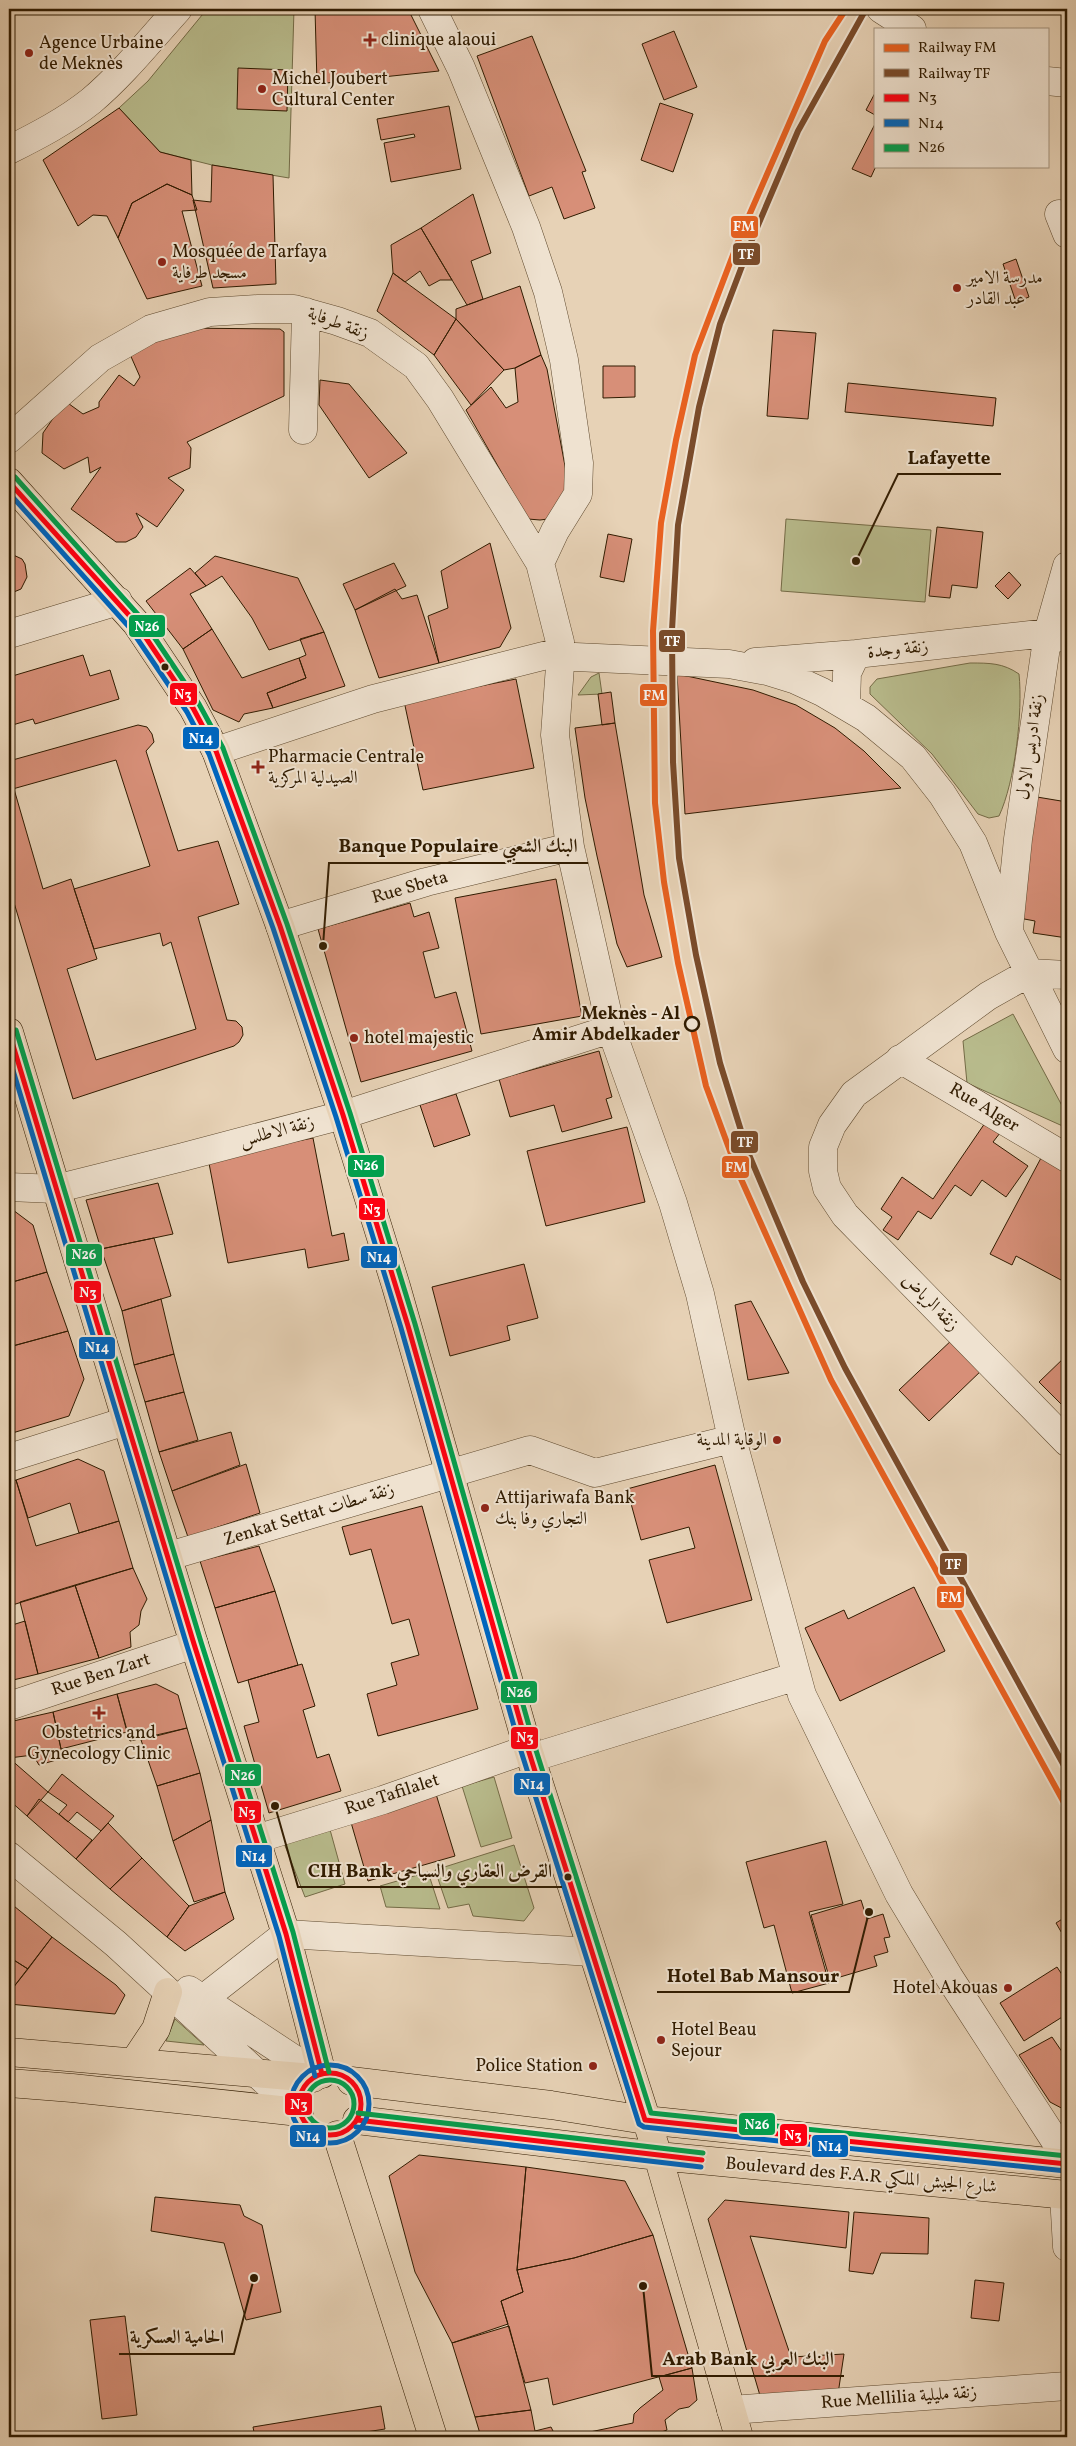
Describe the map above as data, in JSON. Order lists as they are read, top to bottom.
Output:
{
  "streets": {
    "main road": ["Boulevard des F.A.R شارع الجيش الملكي"],
    "street": [
      "زنقة طرفاية",
      "زنقة وجدة",
      "زنقة ادريس الاول",
      "Rue Sbeta",
      "Rue Alger",
      "زنقة الاطلس",
      "زنقة الرياض",
      "Zenkat Settat زنقة سطات",
      "Rue Ben Zart",
      "Rue Tafilalet",
      "Rue Mellilia زنقة مليلية"
    ]
  },
  "crossings": [
    ["زنقة طرفاية", "Rue Sbeta"],
    ["زنقة طرفاية", "زنقة الاطلس"],
    ["زنقة طرفاية", "Zenkat Settat زنقة سطات"],
    ["زنقة طرفاية", "Rue Tafilalet"],
    ["زنقة وجدة", "زنقة ادريس الاول"],
    ["Rue Alger", "زنقة الرياض"]
  ],
  "places": {
    "health": ["clinique alaoui", "Pharmacie Centrale الصيدلية المركزية", "Obstetrics and Gynecology Clinic"],
    "other": [
      "Agence Urbaine de Meknès",
      "Michel Joubert Cultural Center",
      "Mosquée de Tarfaya مسجد طرفاية",
      "مدرسة الامير عبد القادر",
      "Lafayette",
      "Banque Populaire البنك الشعبي",
      "Meknès - Al Amir Abdelkader",
      "hotel majestic",
      "الوقاية المدينة",
      "Attijariwafa Bank التجاري وفا بنك",
      "CIH Bank القرض العقاري والسياحي",
      "Hotel Bab Mansour",
      "Hotel Akouas",
      "Hotel Beau Sejour",
      "Police Station",
      "الحامية العسكرية",
      "Arab Bank البنك العربي"
    ]
  },
  "lines": [
    "rail line FM",
    "rail line TF",
    "transit line N26",
    "transit line N3",
    "transit line N14"
  ],
  "legend": [
    "Railway FM",
    "Railway TF",
    "N3",
    "N14",
    "N26"
  ]
}
